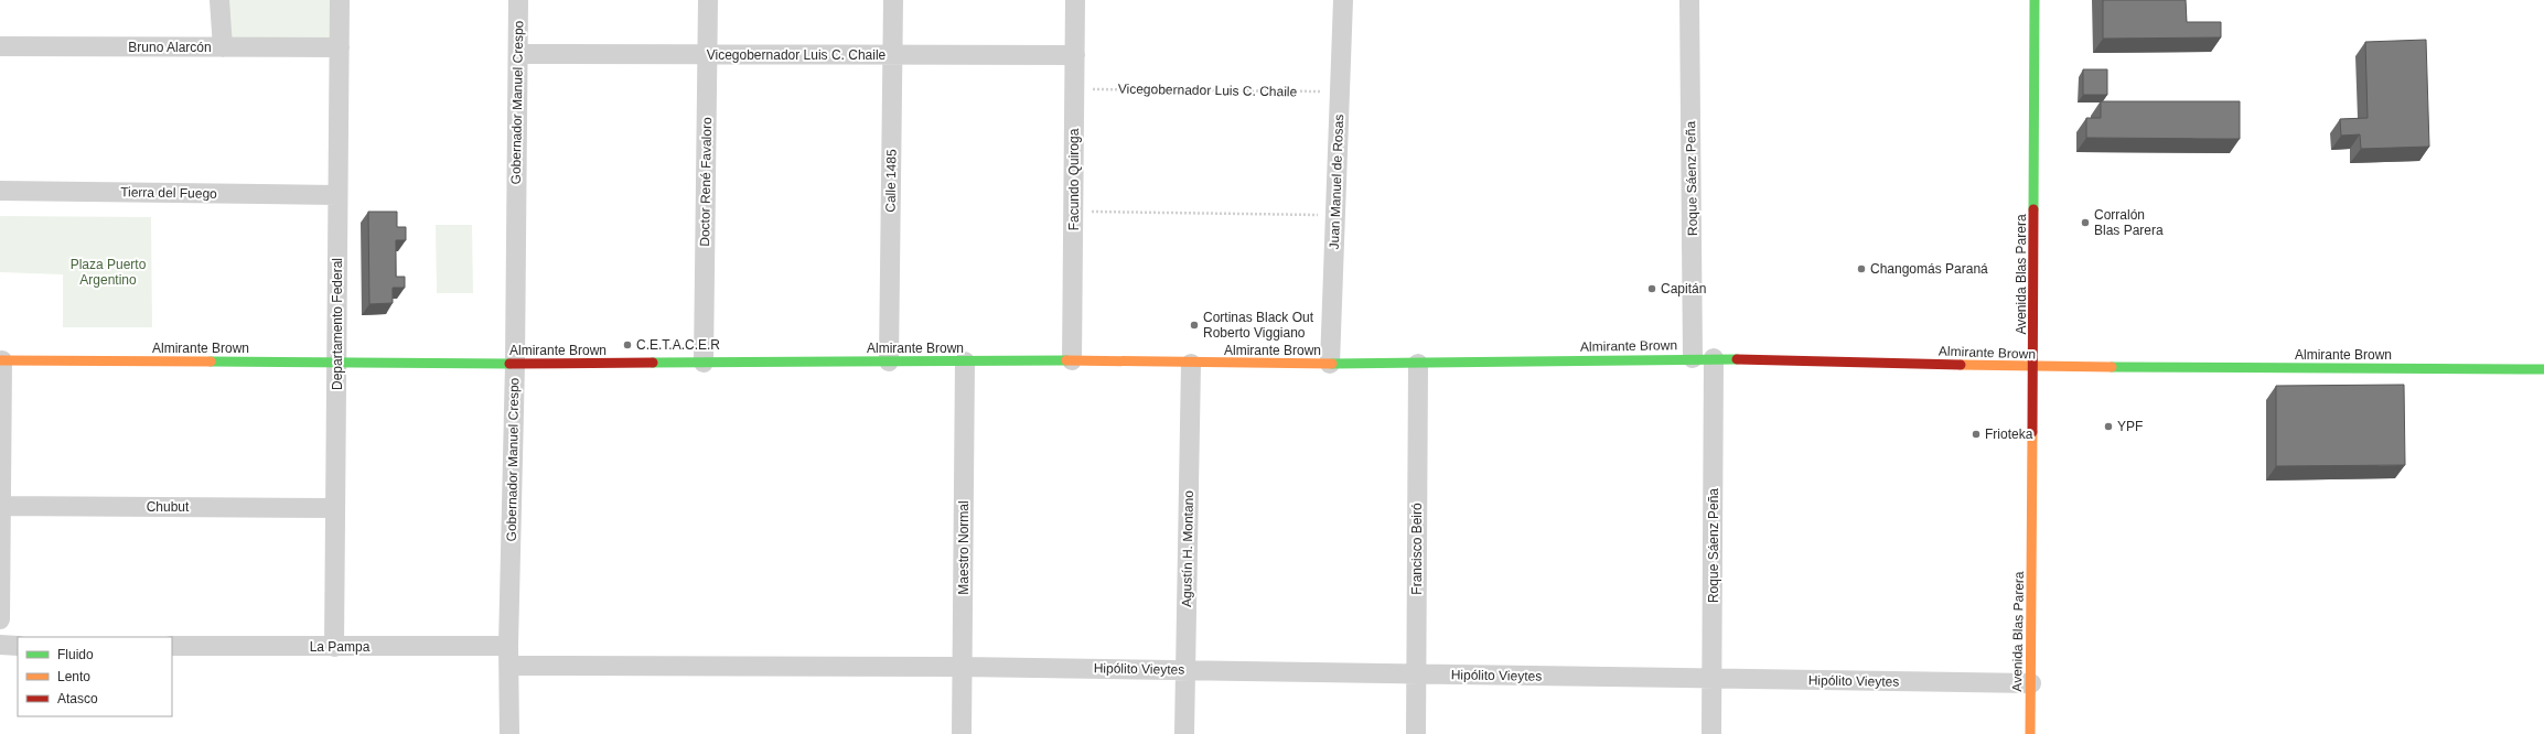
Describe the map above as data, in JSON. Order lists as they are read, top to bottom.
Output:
{
  "streets": {
    "main road": ["Avenida Blas Parera", "Almirante Brown"],
    "street": [
      "Bruno Alarcón",
      "Vicegobernador Luis C. Chaile",
      "Gobernador Manuel Crespo",
      "Roque Sáenz Peña",
      "Facundo Quiroga",
      "Calle 1485",
      "Doctor René Favaloro",
      "Juan Manuel de Rosas",
      "Tierra del Fuego",
      "Departamento Federal",
      "Chubut",
      "Maestro Normal",
      "Agustín H. Montano",
      "Francisco Beiró",
      "La Pampa",
      "Hipólito Vieytes"
    ]
  },
  "crossings": [
    ["Bruno Alarcón", "Departamento Federal"],
    ["Vicegobernador Luis C. Chaile", "Gobernador Manuel Crespo"],
    ["Vicegobernador Luis C. Chaile", "Facundo Quiroga"],
    ["Vicegobernador Luis C. Chaile", "Calle 1485"],
    ["Vicegobernador Luis C. Chaile", "Doctor René Favaloro"],
    ["Vicegobernador Luis C. Chaile", "Juan Manuel de Rosas"],
    ["Gobernador Manuel Crespo", "Almirante Brown"],
    ["Gobernador Manuel Crespo", "La Pampa"],
    ["Gobernador Manuel Crespo", "Hipólito Vieytes"],
    ["Roque Sáenz Peña", "Almirante Brown"],
    ["Roque Sáenz Peña", "Hipólito Vieytes"],
    ["Facundo Quiroga", "Almirante Brown"],
    ["Calle 1485", "Almirante Brown"],
    ["Doctor René Favaloro", "Almirante Brown"],
    ["Juan Manuel de Rosas", "Almirante Brown"],
    ["Tierra del Fuego", "Departamento Federal"],
    ["Avenida Blas Parera", "Almirante Brown"],
    ["Avenida Blas Parera", "Hipólito Vieytes"],
    ["Departamento Federal", "Almirante Brown"],
    ["Departamento Federal", "Chubut"],
    ["Departamento Federal", "La Pampa"],
    ["Almirante Brown", "Maestro Normal"],
    ["Almirante Brown", "Agustín H. Montano"],
    ["Almirante Brown", "Francisco Beiró"],
    ["Maestro Normal", "Hipólito Vieytes"],
    ["Agustín H. Montano", "Hipólito Vieytes"],
    ["Francisco Beiró", "Hipólito Vieytes"]
  ],
  "parks": ["Plaza Puerto Argentino"],
  "places": [
    "Corralón Blas Parera",
    "Changomás Paraná",
    "Capitán",
    "Cortinas Black Out Roberto Viggiano",
    "C.E.T.A.C.E.R",
    "YPF",
    "Frioteka"
  ],
  "legend": ["Fluido", "Lento", "Atasco"]
}
